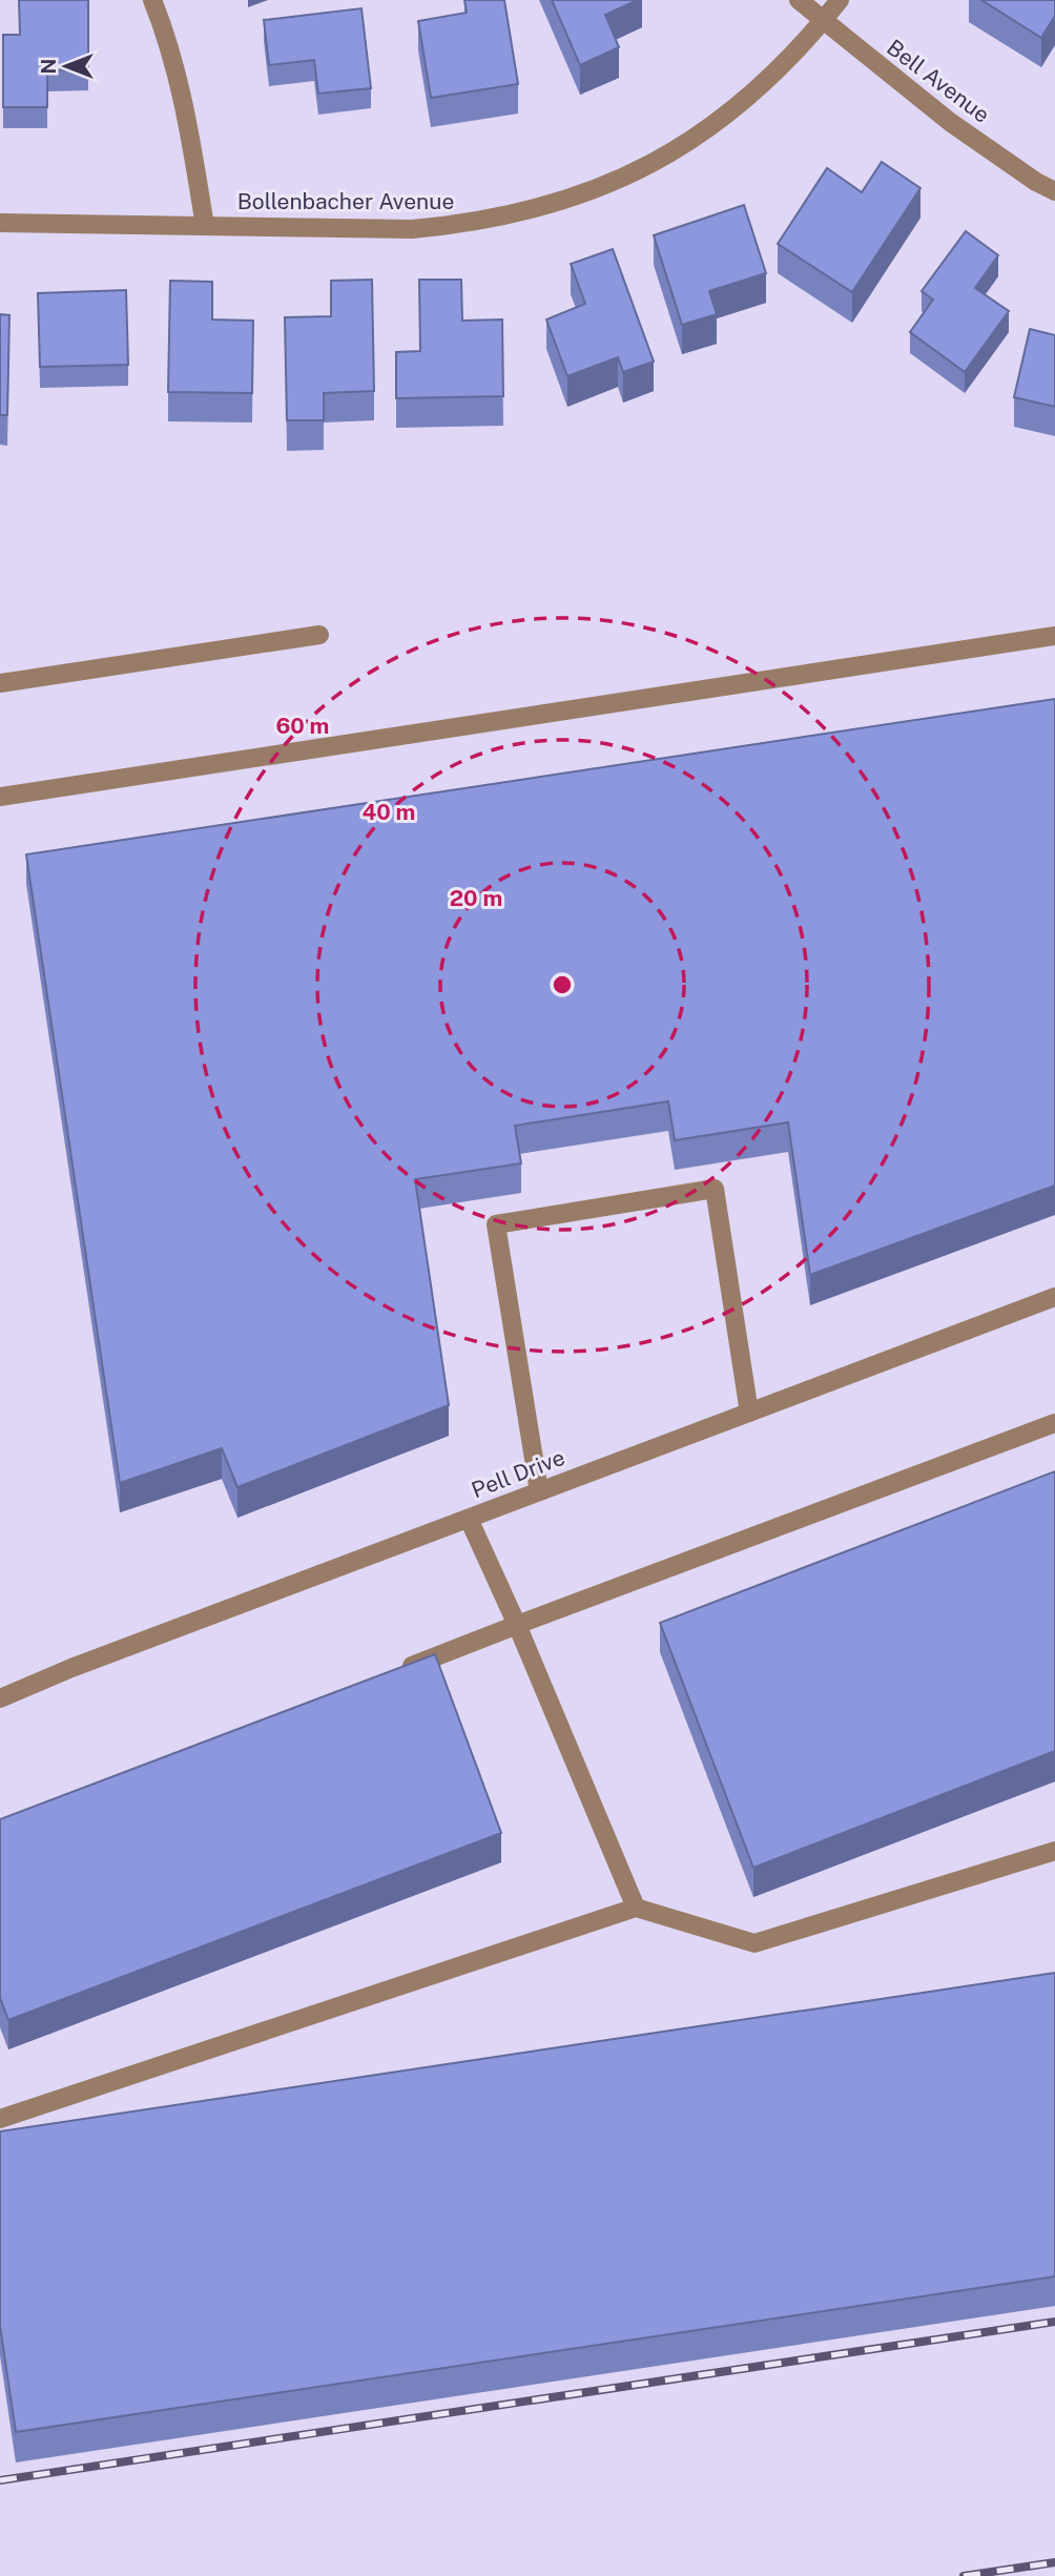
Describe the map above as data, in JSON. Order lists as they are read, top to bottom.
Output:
{
  "streets": {
    "street": ["Bell Avenue", "Bollenbacher Avenue", "Pell Drive"]
  },
  "crossings": [
    ["Bell Avenue", "Bollenbacher Avenue"]
  ],
  "north": "left",
  "rings": ["60 m", "40 m", "20 m"]
}
